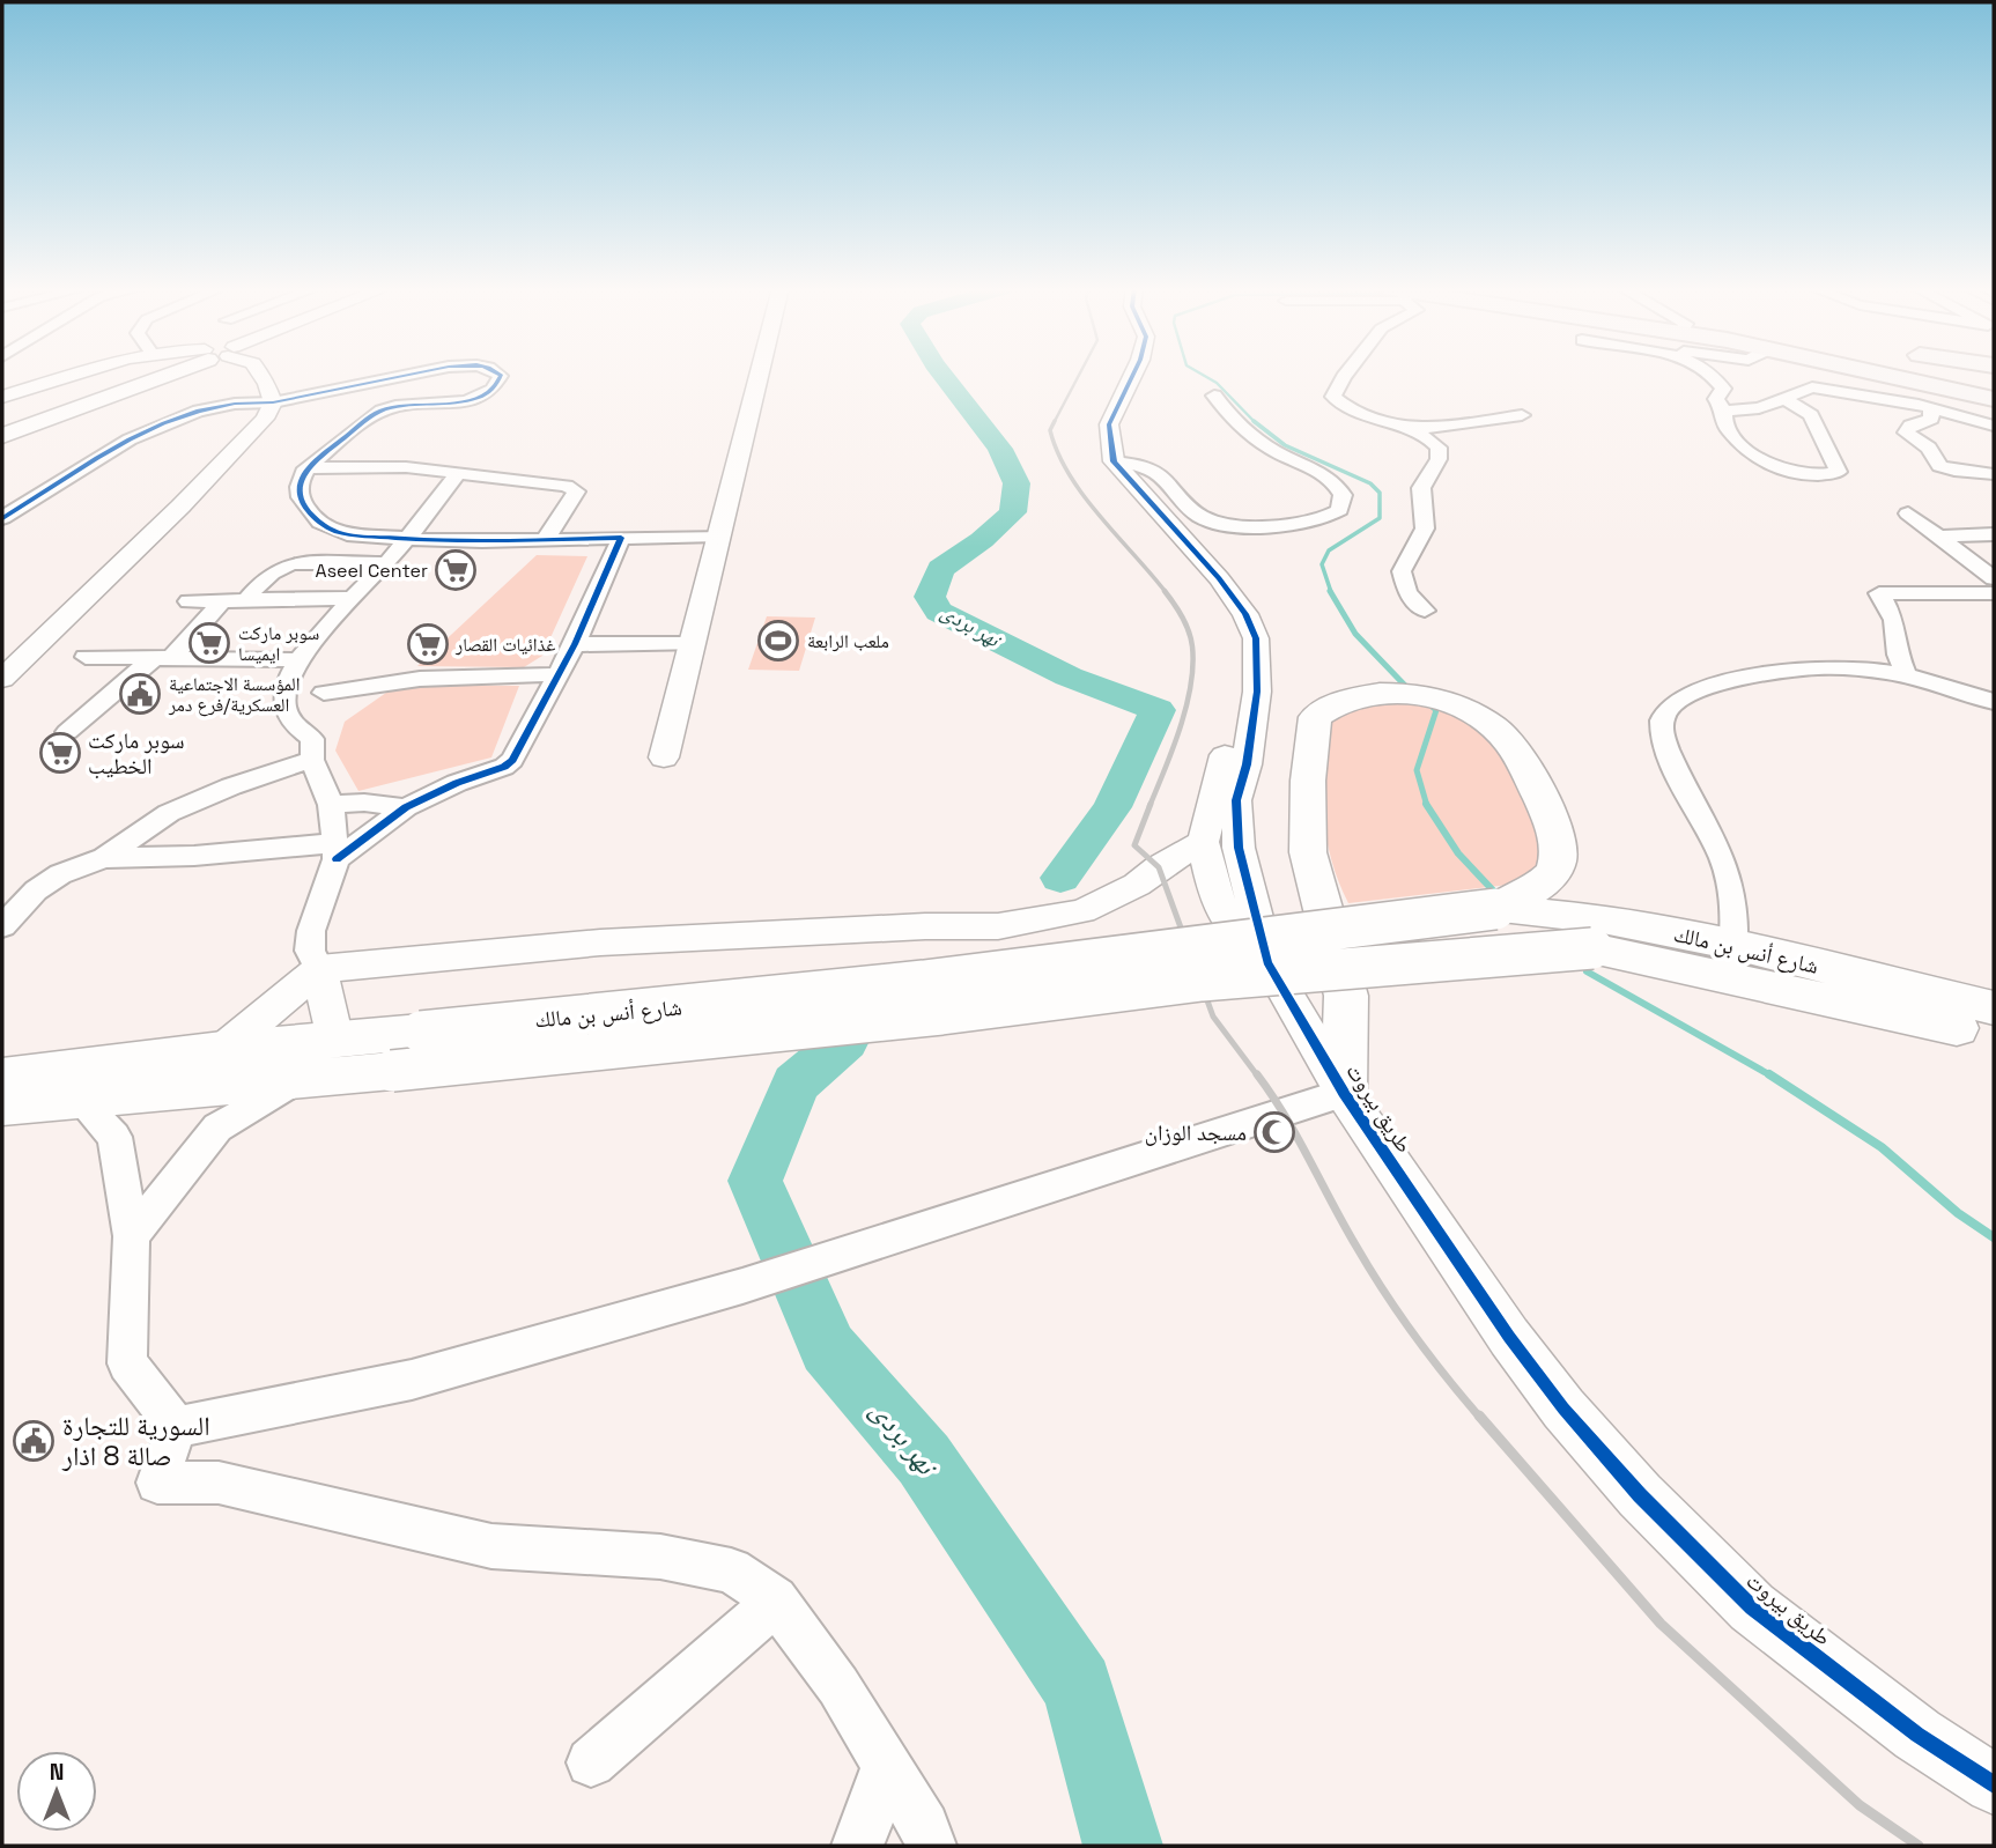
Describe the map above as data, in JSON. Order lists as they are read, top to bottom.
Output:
{
  "streets": {
    "main road": ["شارع أنس بن مالك"],
    "street": ["طريق بيروت"]
  },
  "water": ["نهر بردى"],
  "places": {
    "supermarket": [
      "Aseel Center",
      "سوبر ماركت ايميسا",
      "غذائيات القصار",
      "سوبر ماركت الخطيب"
    ],
    "sports": ["ملعب الرابعة"],
    "public building": ["المؤسسة الاجتماعية العسكرية/فرع دمر", "السورية للتجارة صالة 8 اذار"],
    "mosque": ["مسجد الوزان"]
  },
  "north": "top"
}
